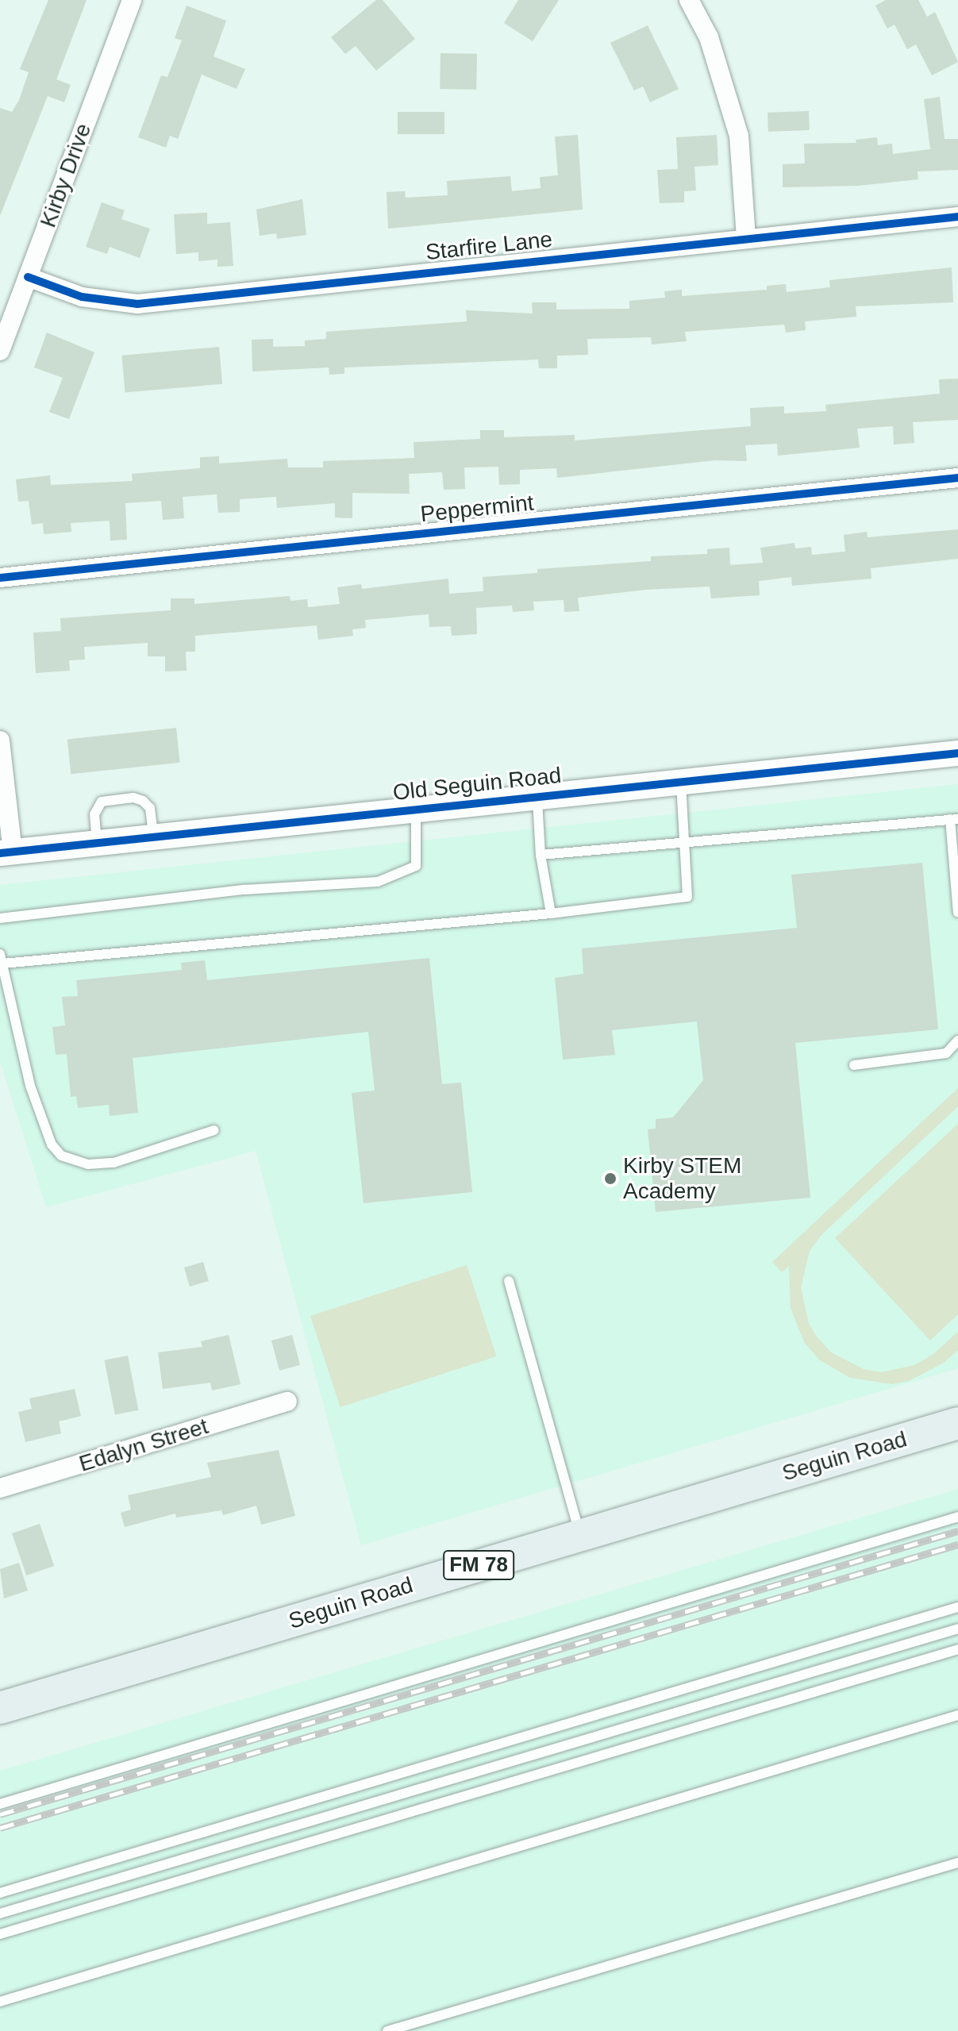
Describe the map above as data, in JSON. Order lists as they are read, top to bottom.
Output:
{
  "streets": {
    "main road": ["Seguin Road", "FM 78"],
    "street": [
      "Kirby Drive",
      "Starfire Lane",
      "Peppermint",
      "Old Seguin Road",
      "Edalyn Street"
    ]
  },
  "crossings": [
    ["Kirby Drive", "Starfire Lane"]
  ],
  "places": ["Kirby STEM Academy"]
}
